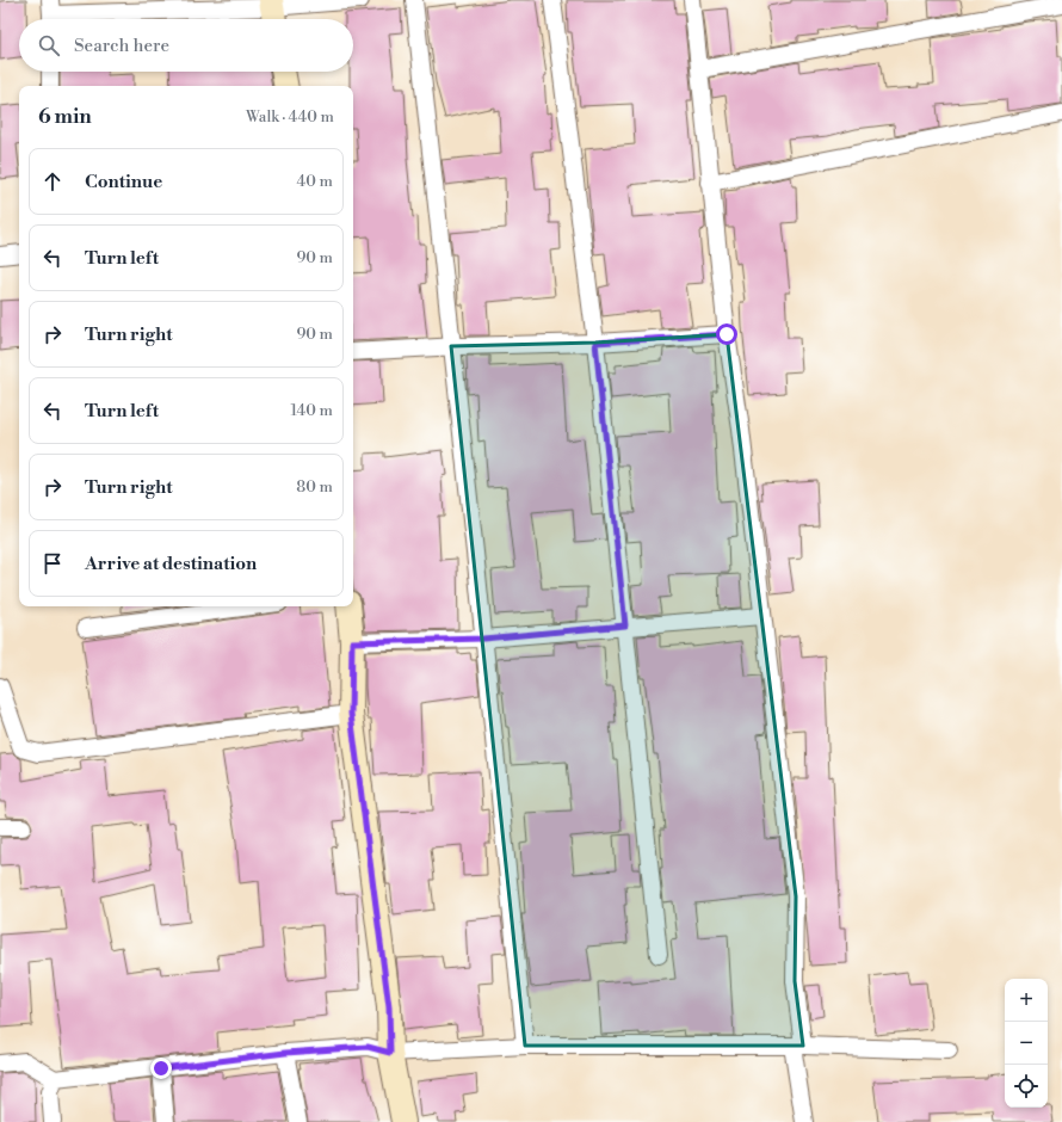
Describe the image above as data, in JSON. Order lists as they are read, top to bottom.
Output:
{
  "page": {
    "search": "Search here",
    "heading": ["6 min", "Walk · 440 m"],
    "list": [
      ["Continue", "40 m"],
      ["Turn left", "90 m"],
      ["Turn right", "90 m"],
      ["Turn left", "140 m"],
      ["Turn right", "80 m"],
      "Arrive at destination"
    ],
    "map_buttons": ["+", "−"]
  }
}
